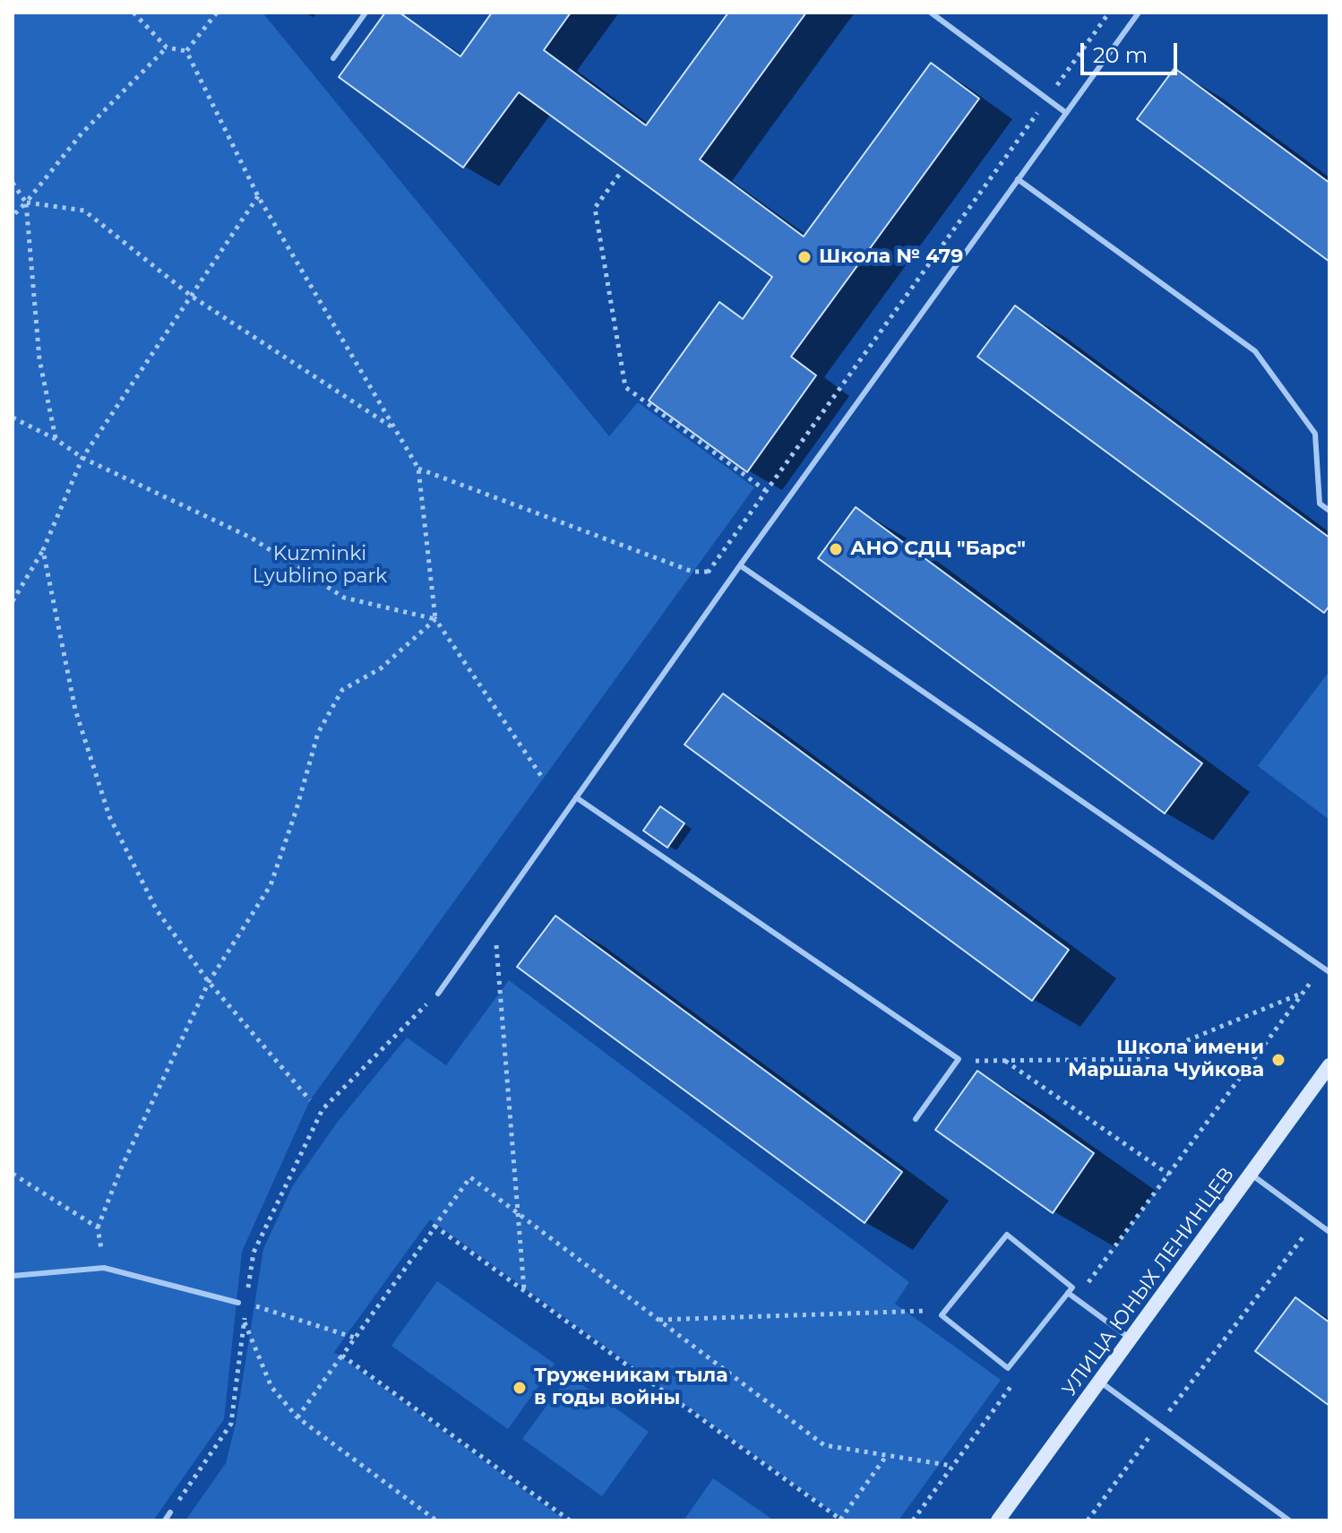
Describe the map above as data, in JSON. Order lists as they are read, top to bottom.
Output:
{
  "streets": {
    "main road": ["УЛИЦА ЮНЫХ ЛЕНИНЦЕВ"]
  },
  "parks": ["Kuzminki Lyublino park"],
  "places": [
    "Школа № 479",
    "АНО СДЦ \"Барс\"",
    "Школа имени Маршала Чуйкова",
    "Труженикам тыла в годы войны"
  ],
  "scale_bar": "20 m"
}
